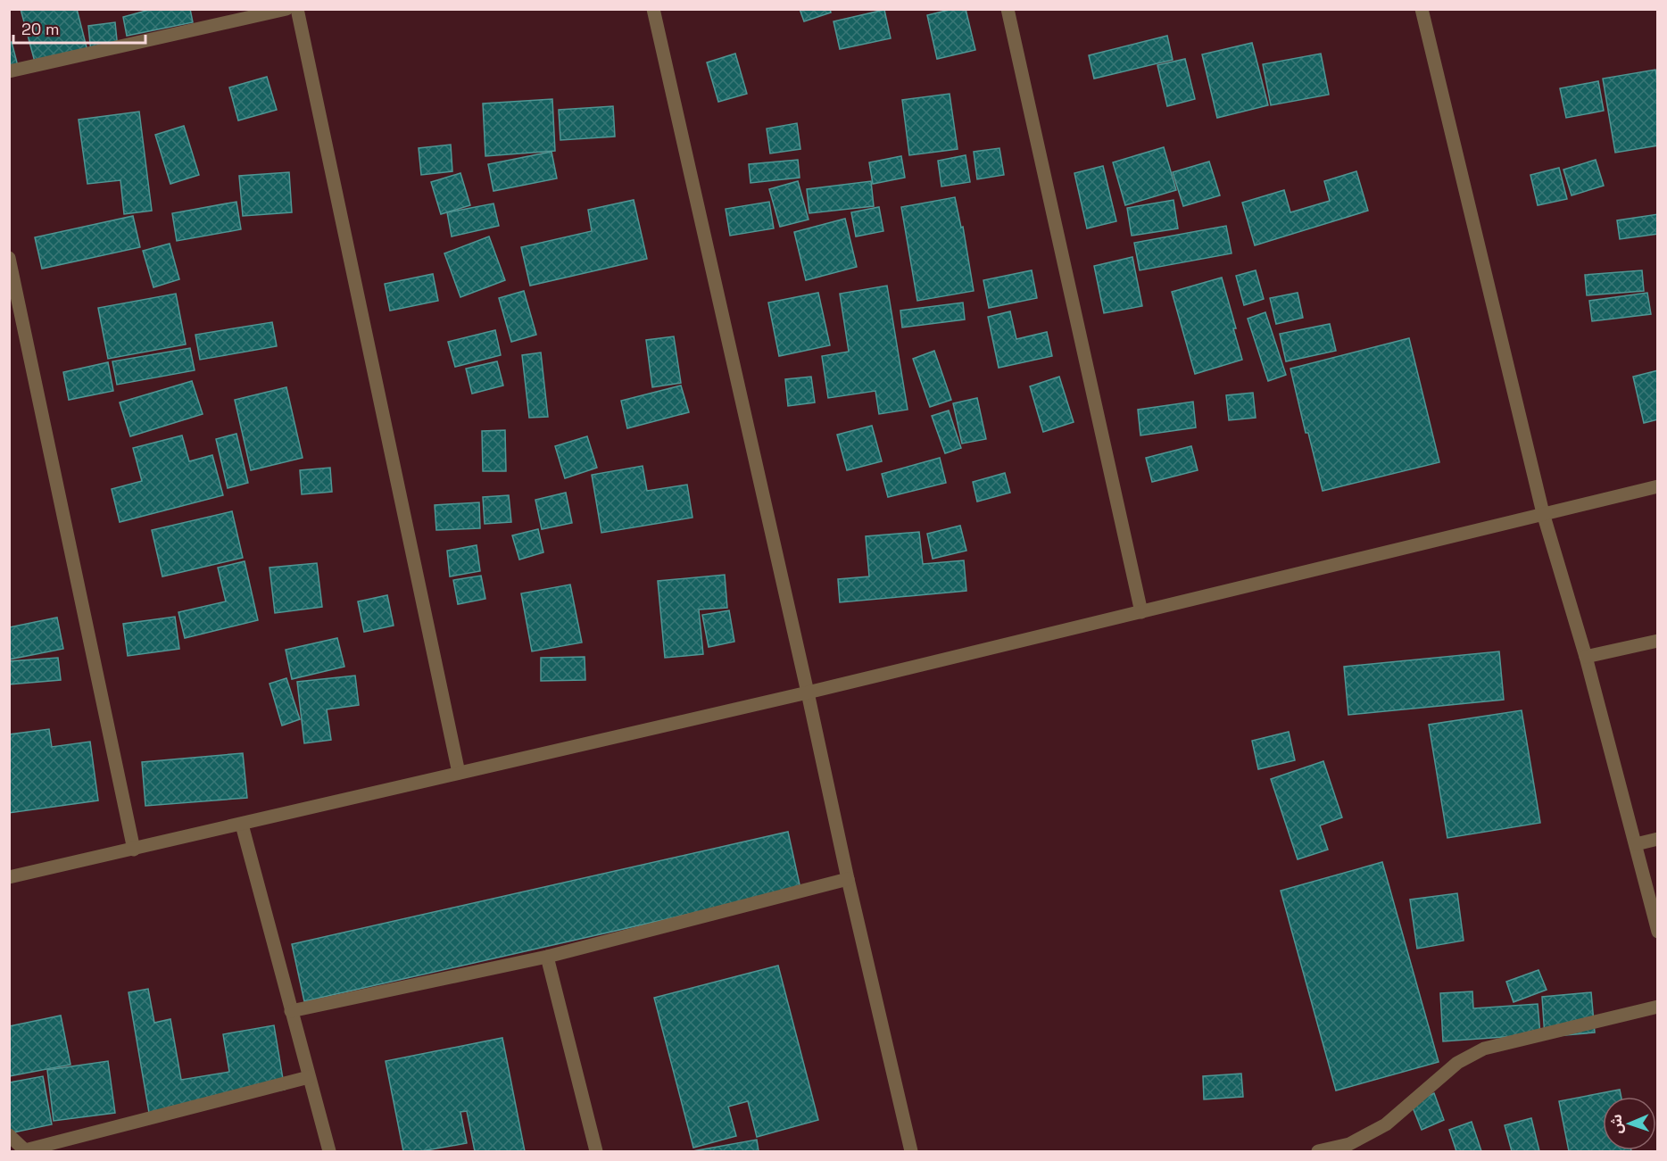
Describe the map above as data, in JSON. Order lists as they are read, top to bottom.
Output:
{
  "scale_bar": "20 m",
  "north": "left"
}
